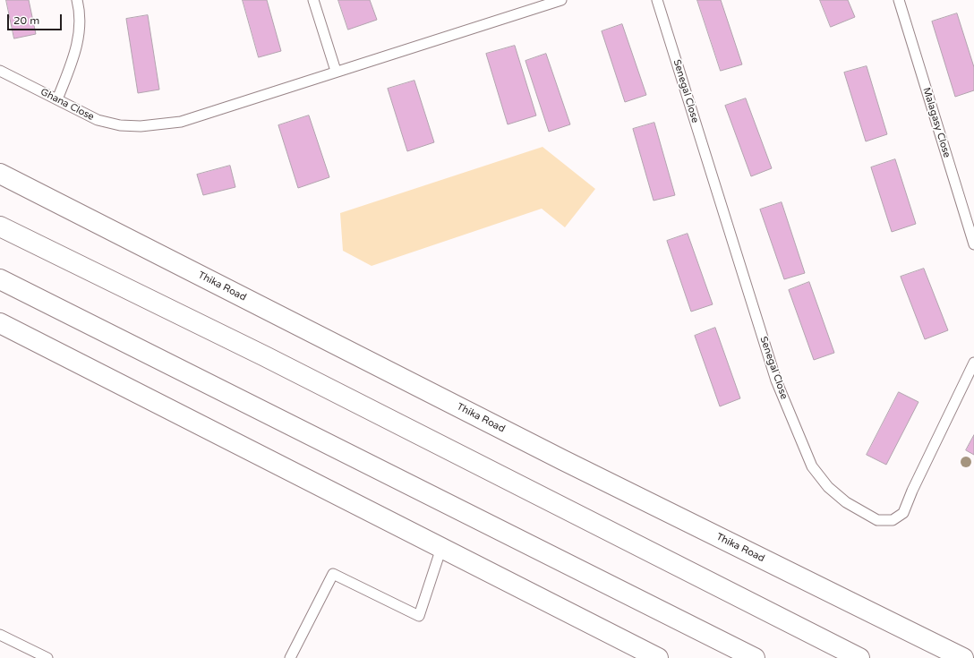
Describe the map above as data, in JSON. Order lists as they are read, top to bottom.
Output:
{
  "streets": {
    "main road": ["Thika Road"],
    "lane": ["Senegal Close", "Ghana Close", "Malagasy Close"]
  },
  "scale_bar": "20 m"
}
